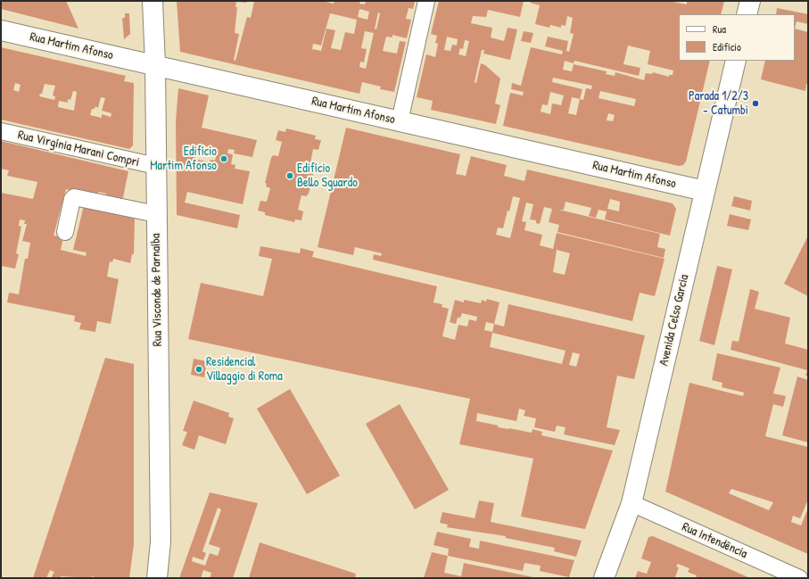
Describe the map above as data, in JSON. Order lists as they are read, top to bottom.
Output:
{
  "streets": {
    "street": [
      "Rua Martim Afonso",
      "Rua Virgínia Marani Compri",
      "Rua Visconde de Parnaíba",
      "Avenida Celso Garcia",
      "Rua Intendência"
    ]
  },
  "crossings": [
    ["Rua Martim Afonso", "Rua Visconde de Parnaíba"],
    ["Rua Martim Afonso", "Avenida Celso Garcia"],
    ["Rua Virgínia Marani Compri", "Rua Visconde de Parnaíba"],
    ["Avenida Celso Garcia", "Rua Intendência"]
  ],
  "places": [
    "Parada 1/2/3 - Catumbi",
    "Edifício Martim Afonso",
    "Edifício Bello Sguardo",
    "Residencial Villaggio di Roma"
  ],
  "legend": ["Rua", "Edifício"]
}
